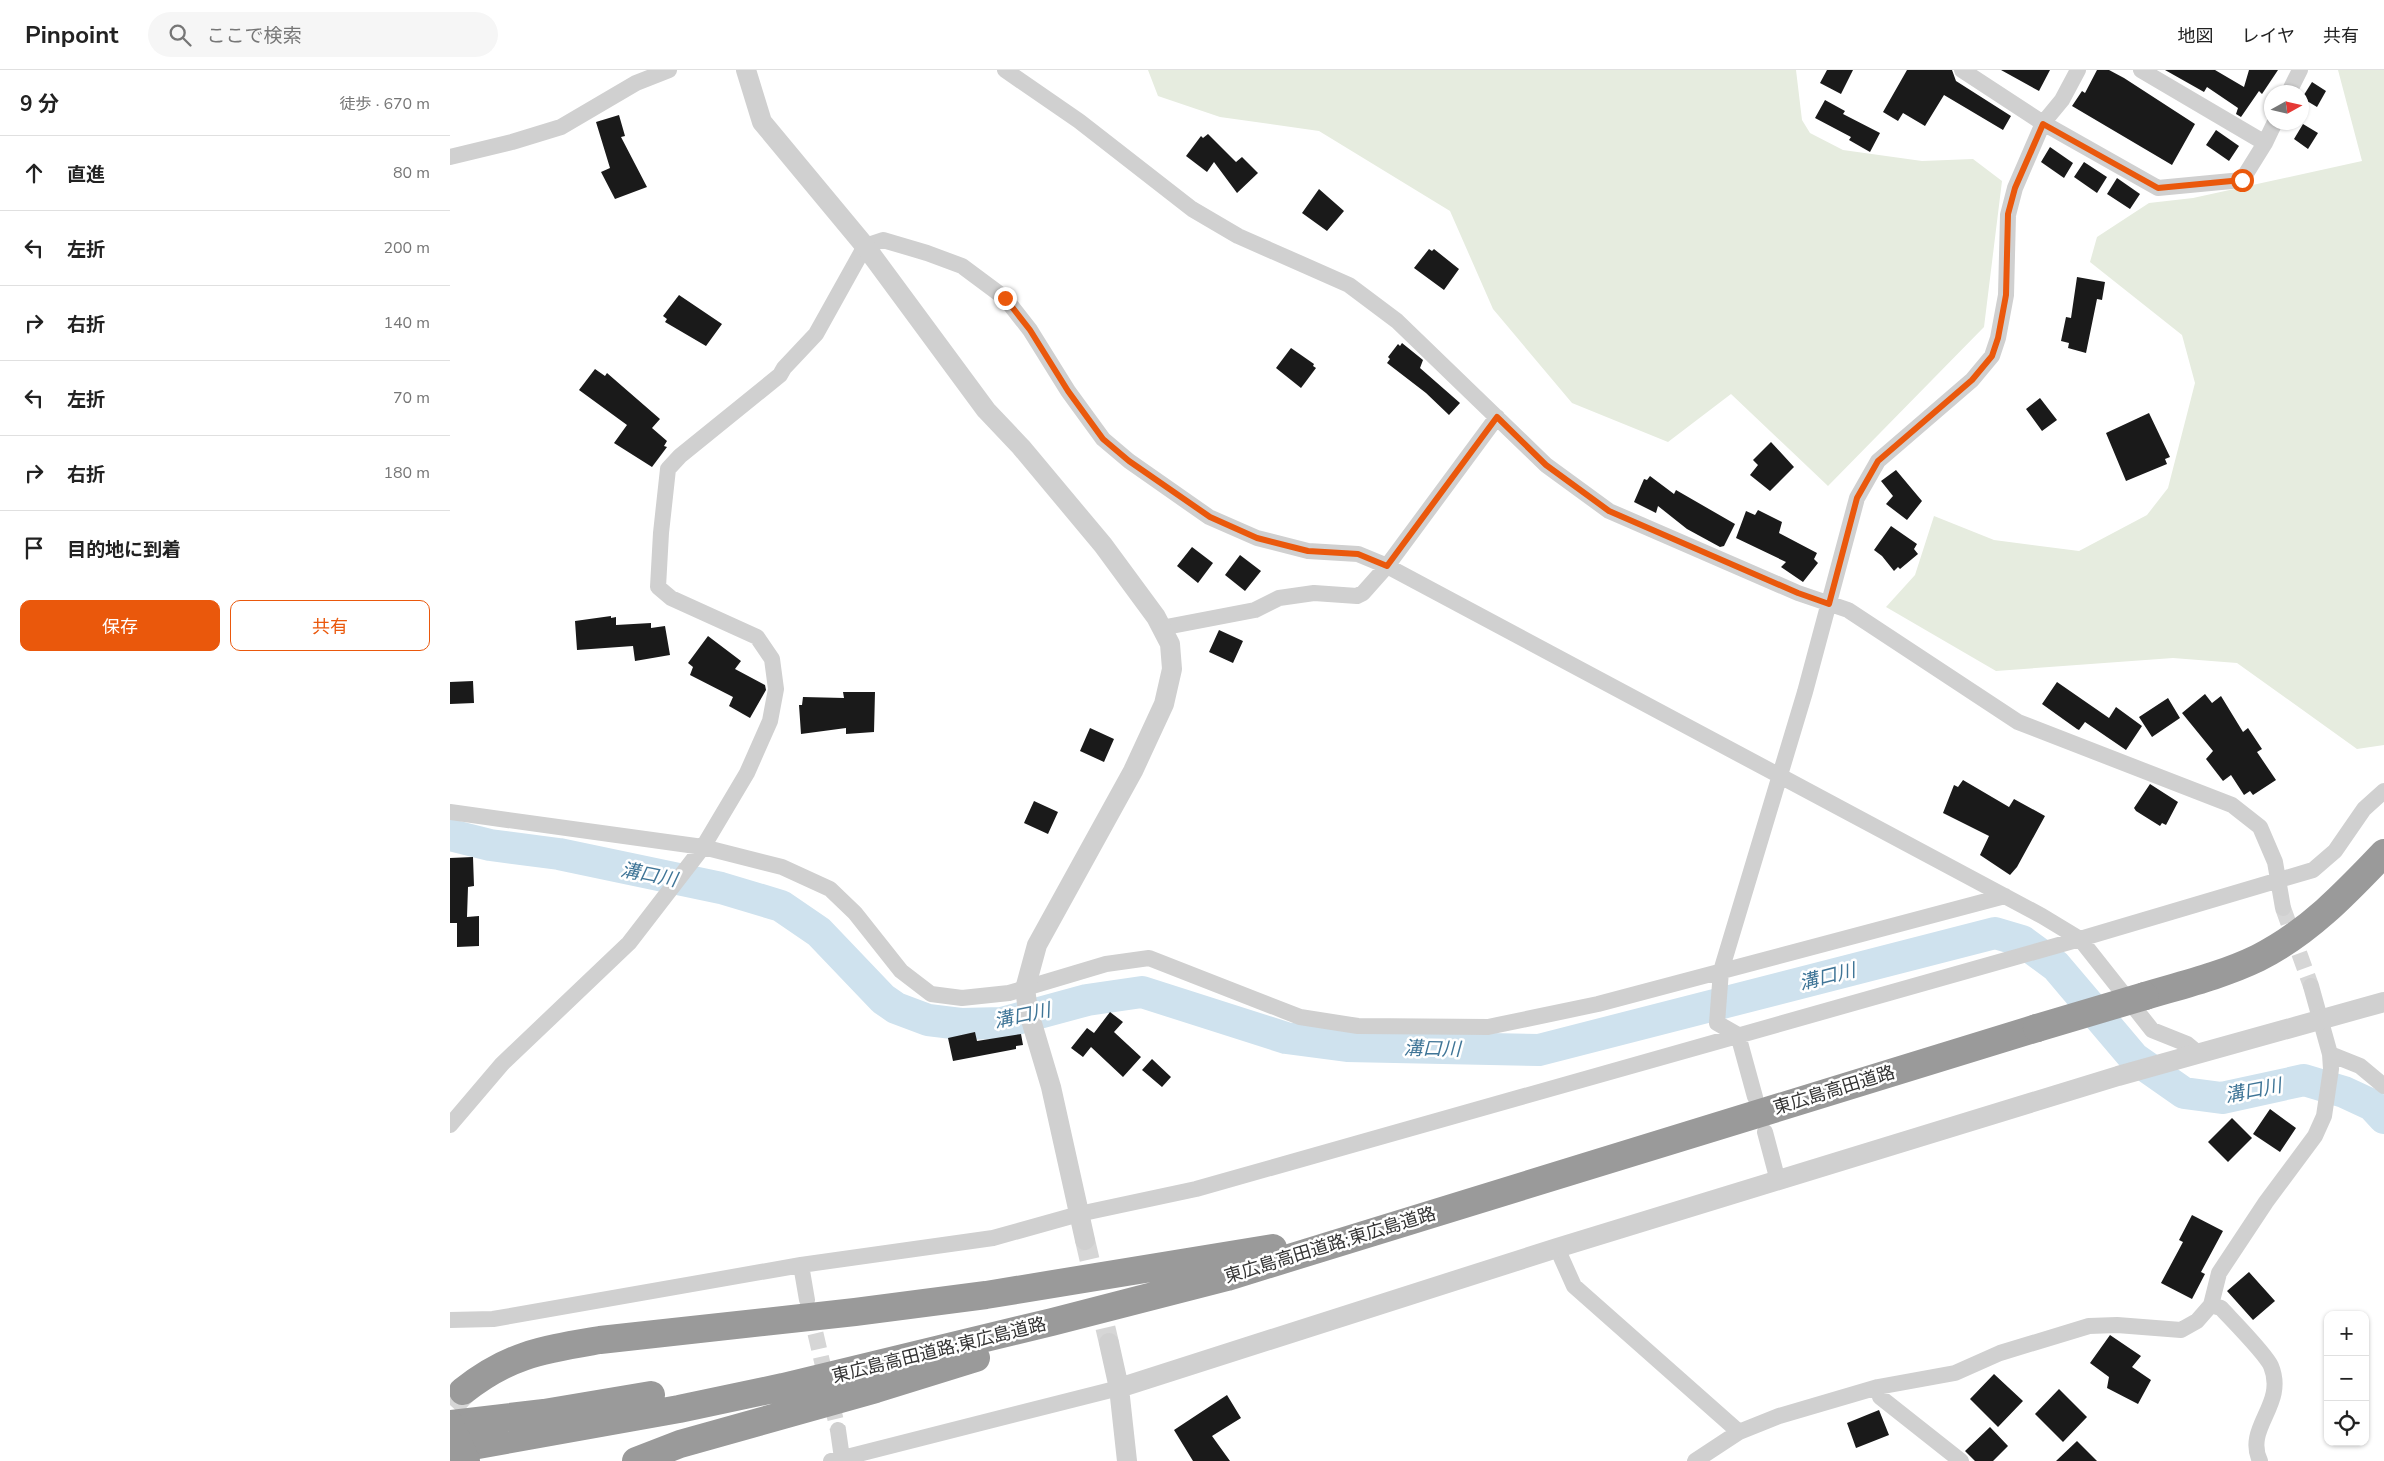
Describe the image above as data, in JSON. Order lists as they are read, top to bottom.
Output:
{
  "streets": {
    "highway": ["東広島高田道路", "東広島高田道路;東広島道路"]
  },
  "crossings": [
    ["東広島高田道路", "東広島高田道路;東広島道路"]
  ],
  "water": ["溝口川"],
  "north": "right",
  "page": {
    "header": "Pinpoint",
    "search": "ここで検索",
    "nav": ["地図", "レイヤ", "共有"],
    "heading": ["9 分", "徒歩 · 670 m"],
    "list": [
      ["直進", "80 m"],
      ["左折", "200 m"],
      ["右折", "140 m"],
      ["左折", "70 m"],
      ["右折", "180 m"],
      "目的地に到着"
    ],
    "buttons": ["保存", "共有"],
    "map_buttons": ["+", "−"]
  }
}
